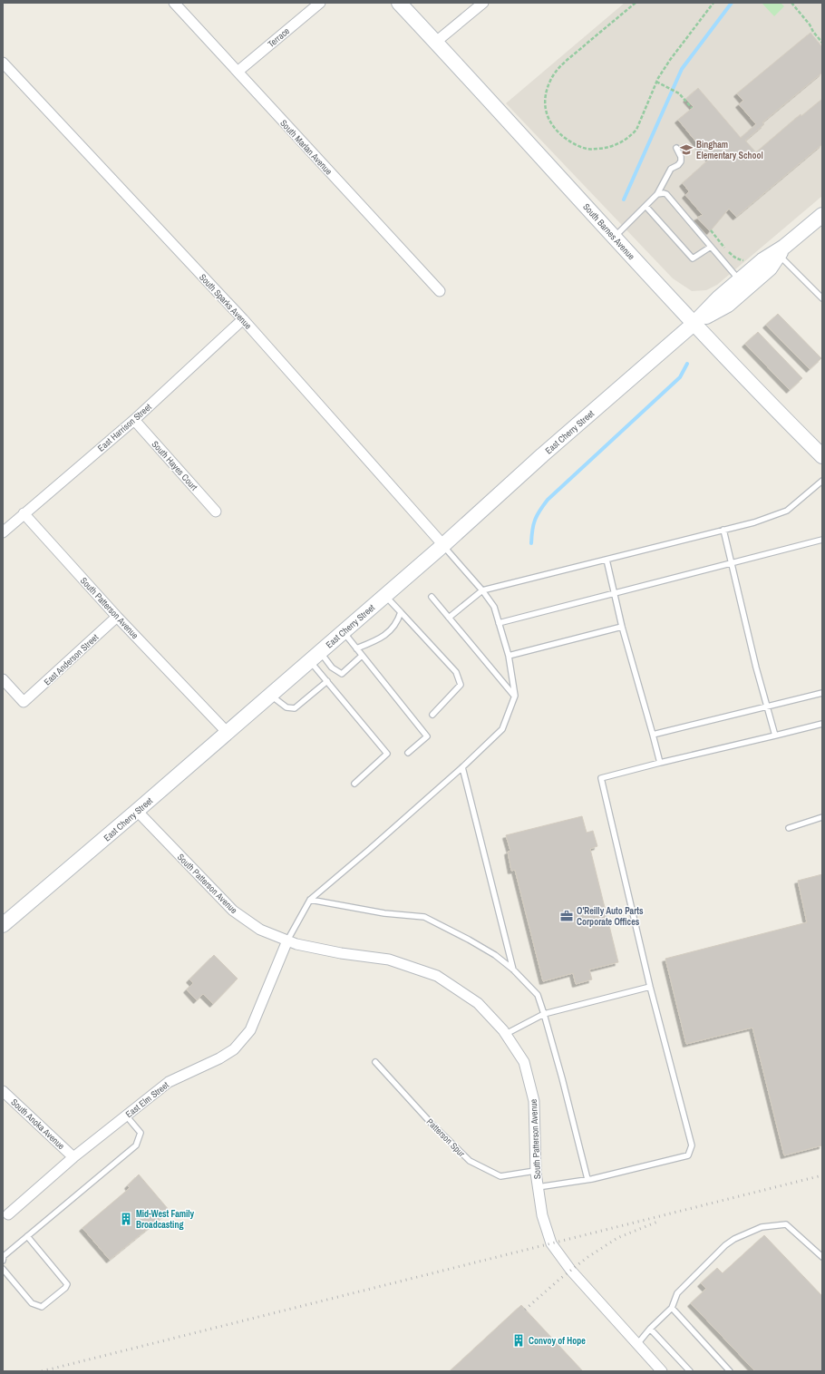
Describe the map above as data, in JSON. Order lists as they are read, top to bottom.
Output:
{
  "streets": {
    "street": [
      "Terrace",
      "South Marlan Avenue",
      "South Barnes Avenue",
      "South Sparks Avenue",
      "East Harrison Street",
      "East Cherry Street",
      "South Hayes Court",
      "South Patterson Avenue",
      "East Anderson Street",
      "East Elm Street",
      "South Anoka Avenue"
    ],
    "lane": ["Patterson Spur"]
  },
  "crossings": [
    ["Terrace", "South Marlan Avenue"],
    ["South Barnes Avenue", "East Cherry Street"],
    ["South Sparks Avenue", "East Harrison Street"],
    ["South Sparks Avenue", "East Cherry Street"],
    ["East Harrison Street", "South Hayes Court"],
    ["East Harrison Street", "South Patterson Avenue"],
    ["East Cherry Street", "South Patterson Avenue"],
    ["South Patterson Avenue", "East Anderson Street"],
    ["South Patterson Avenue", "East Elm Street"],
    ["South Patterson Avenue", "Patterson Spur"],
    ["East Elm Street", "South Anoka Avenue"]
  ],
  "places": {
    "school or university": ["Bingham Elementary School"],
    "office": ["O'Reilly Auto Parts Corporate Offices"],
    "building": ["Mid-West Family Broadcasting", "Convoy of Hope"]
  }
}
